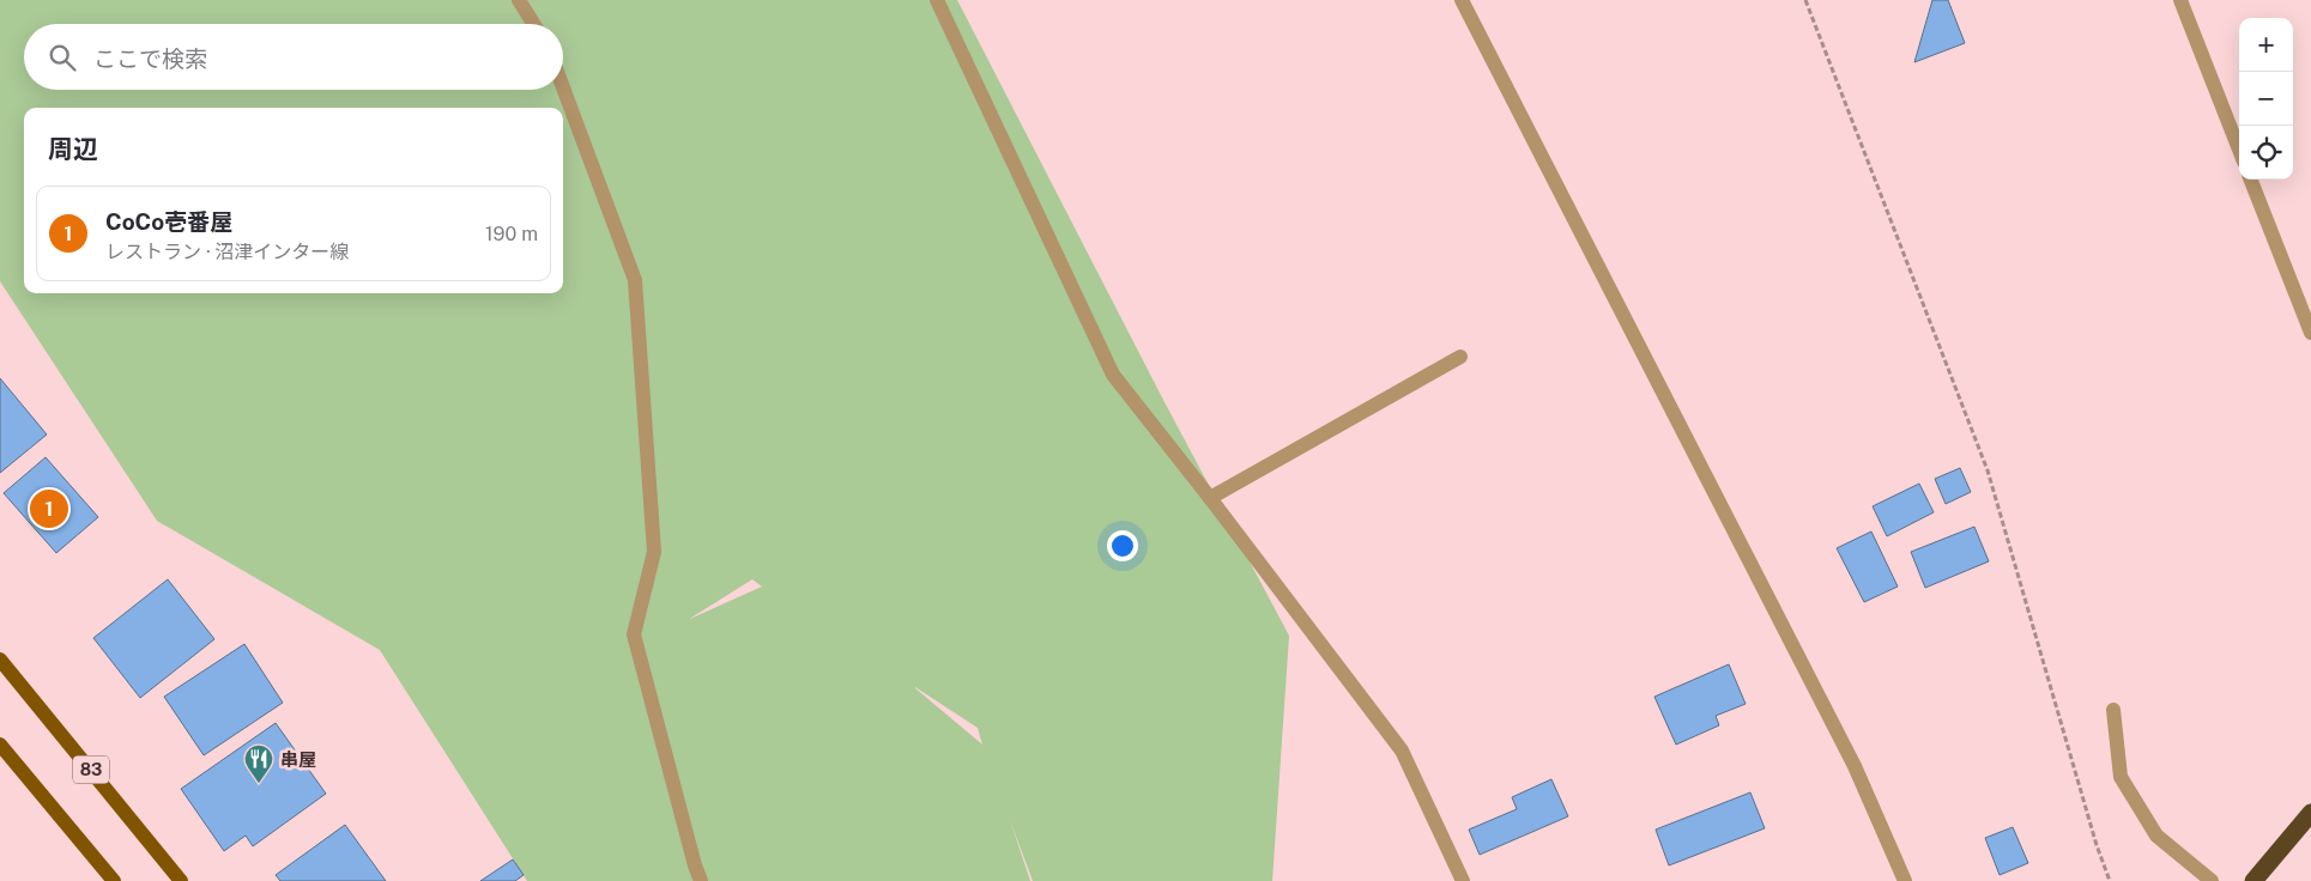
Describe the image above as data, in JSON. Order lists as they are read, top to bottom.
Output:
{
  "streets": {
    "main road": ["83"]
  },
  "places": {
    "restaurant": ["串屋"]
  },
  "page": {
    "map_buttons": ["+", "−"],
    "search": "ここで検索",
    "heading": "周辺",
    "list": [
      {
        "mark": "1",
        "name": "CoCo壱番屋",
        "note": "レストラン · 沼津インター線",
        "value": "190 m"
      }
    ],
    "pins": "1"
  }
}
